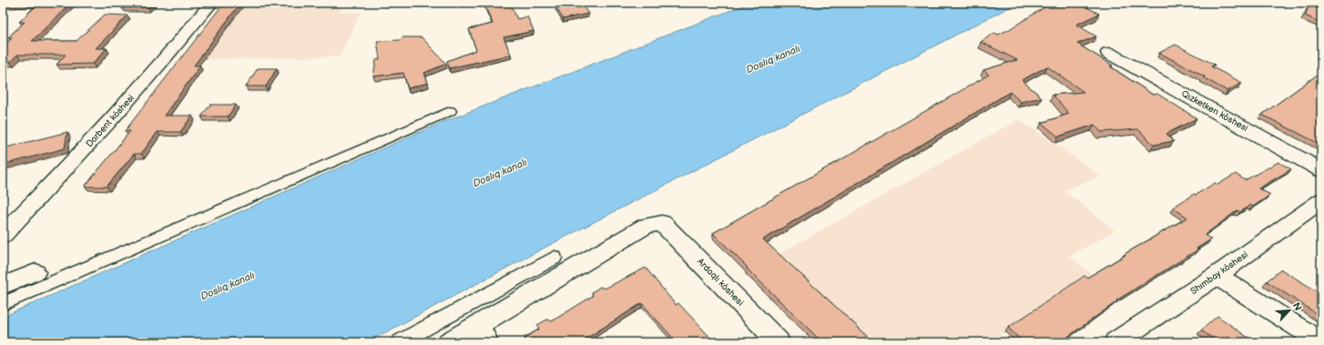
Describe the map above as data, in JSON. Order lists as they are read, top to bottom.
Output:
{
  "streets": {
    "street": [
      "Qızketken kóshesi",
      "Darbent kóshesi",
      "Shımbay kóshesi",
      "Ardaqlı kóshesi"
    ]
  },
  "water": ["Doslıq kanalı"],
  "north": "top right"
}
